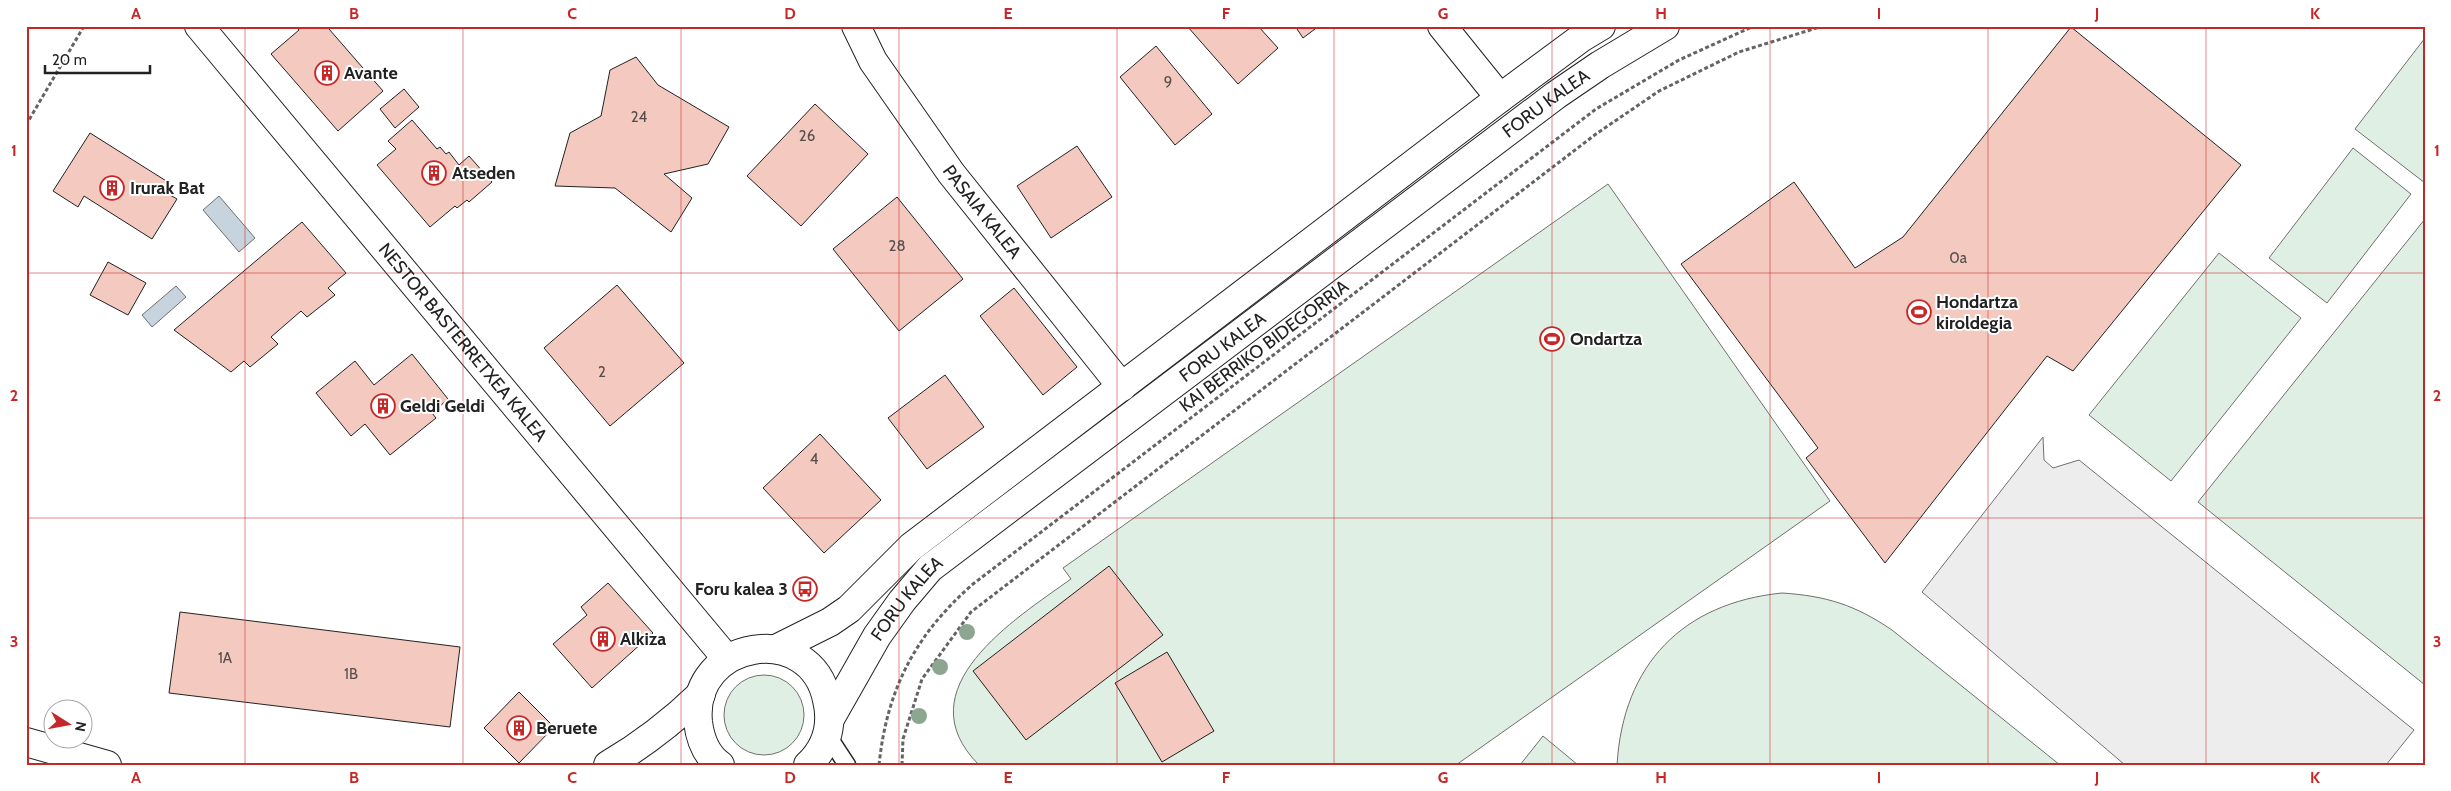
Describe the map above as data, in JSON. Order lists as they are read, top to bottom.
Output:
{
  "streets": {
    "street": ["FORU KALEA", "PASAIA KALEA", "NESTOR BASTERRETXEA KALEA"],
    "path": ["KAI BERRIKO BIDEGORRIA"]
  },
  "crossings": [
    ["FORU KALEA", "PASAIA KALEA"]
  ],
  "places": {
    "building": [
      "Avante",
      "Atseden",
      "Irurak Bat",
      "Geldi Geldi",
      "Alkiza",
      "Beruete"
    ],
    "sports": ["Hondartza kiroldegia", "Ondartza"],
    "bus stop": ["Foru kalea 3"]
  },
  "house_numbers": [
    "9",
    "24",
    "26",
    "28",
    "0a",
    "2",
    "4",
    "1A",
    "1B"
  ],
  "scale_bar": "20 m",
  "north": "right",
  "grid": {
    "columns": [
      "A",
      "B",
      "C",
      "D",
      "E",
      "F",
      "G",
      "H",
      "I",
      "J",
      "K"
    ],
    "rows": ["1", "2", "3"]
  }
}
